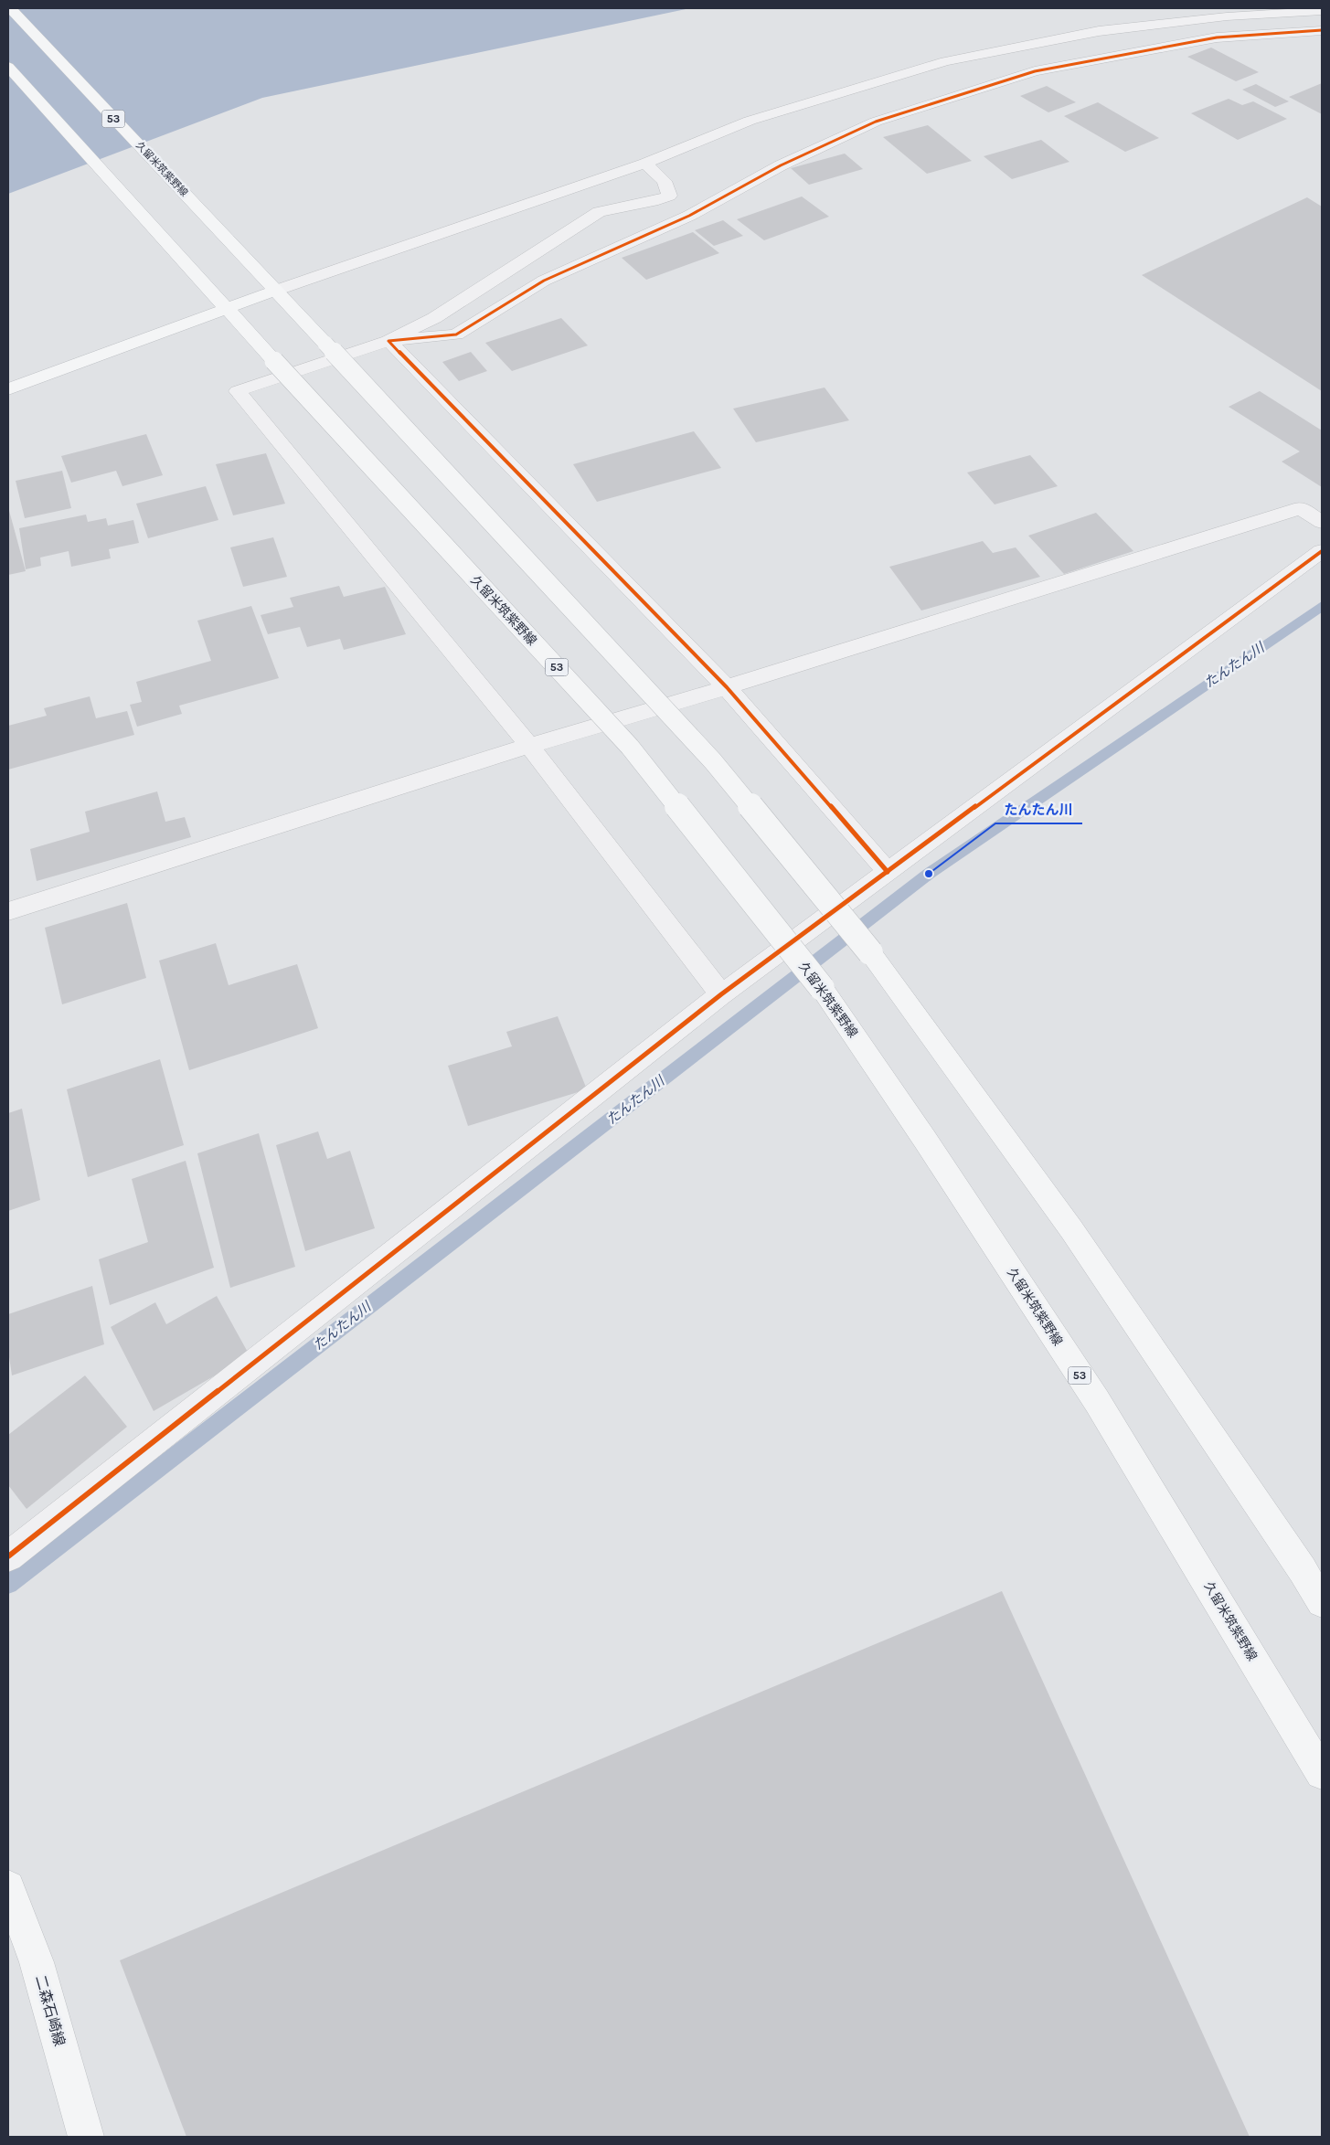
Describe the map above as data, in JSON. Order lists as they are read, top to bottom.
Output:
{
  "streets": {
    "main road": ["53", "久留米筑紫野線", "二森石崎線"]
  },
  "water": ["たんたん川"],
  "places": ["たんたん川"]
}
